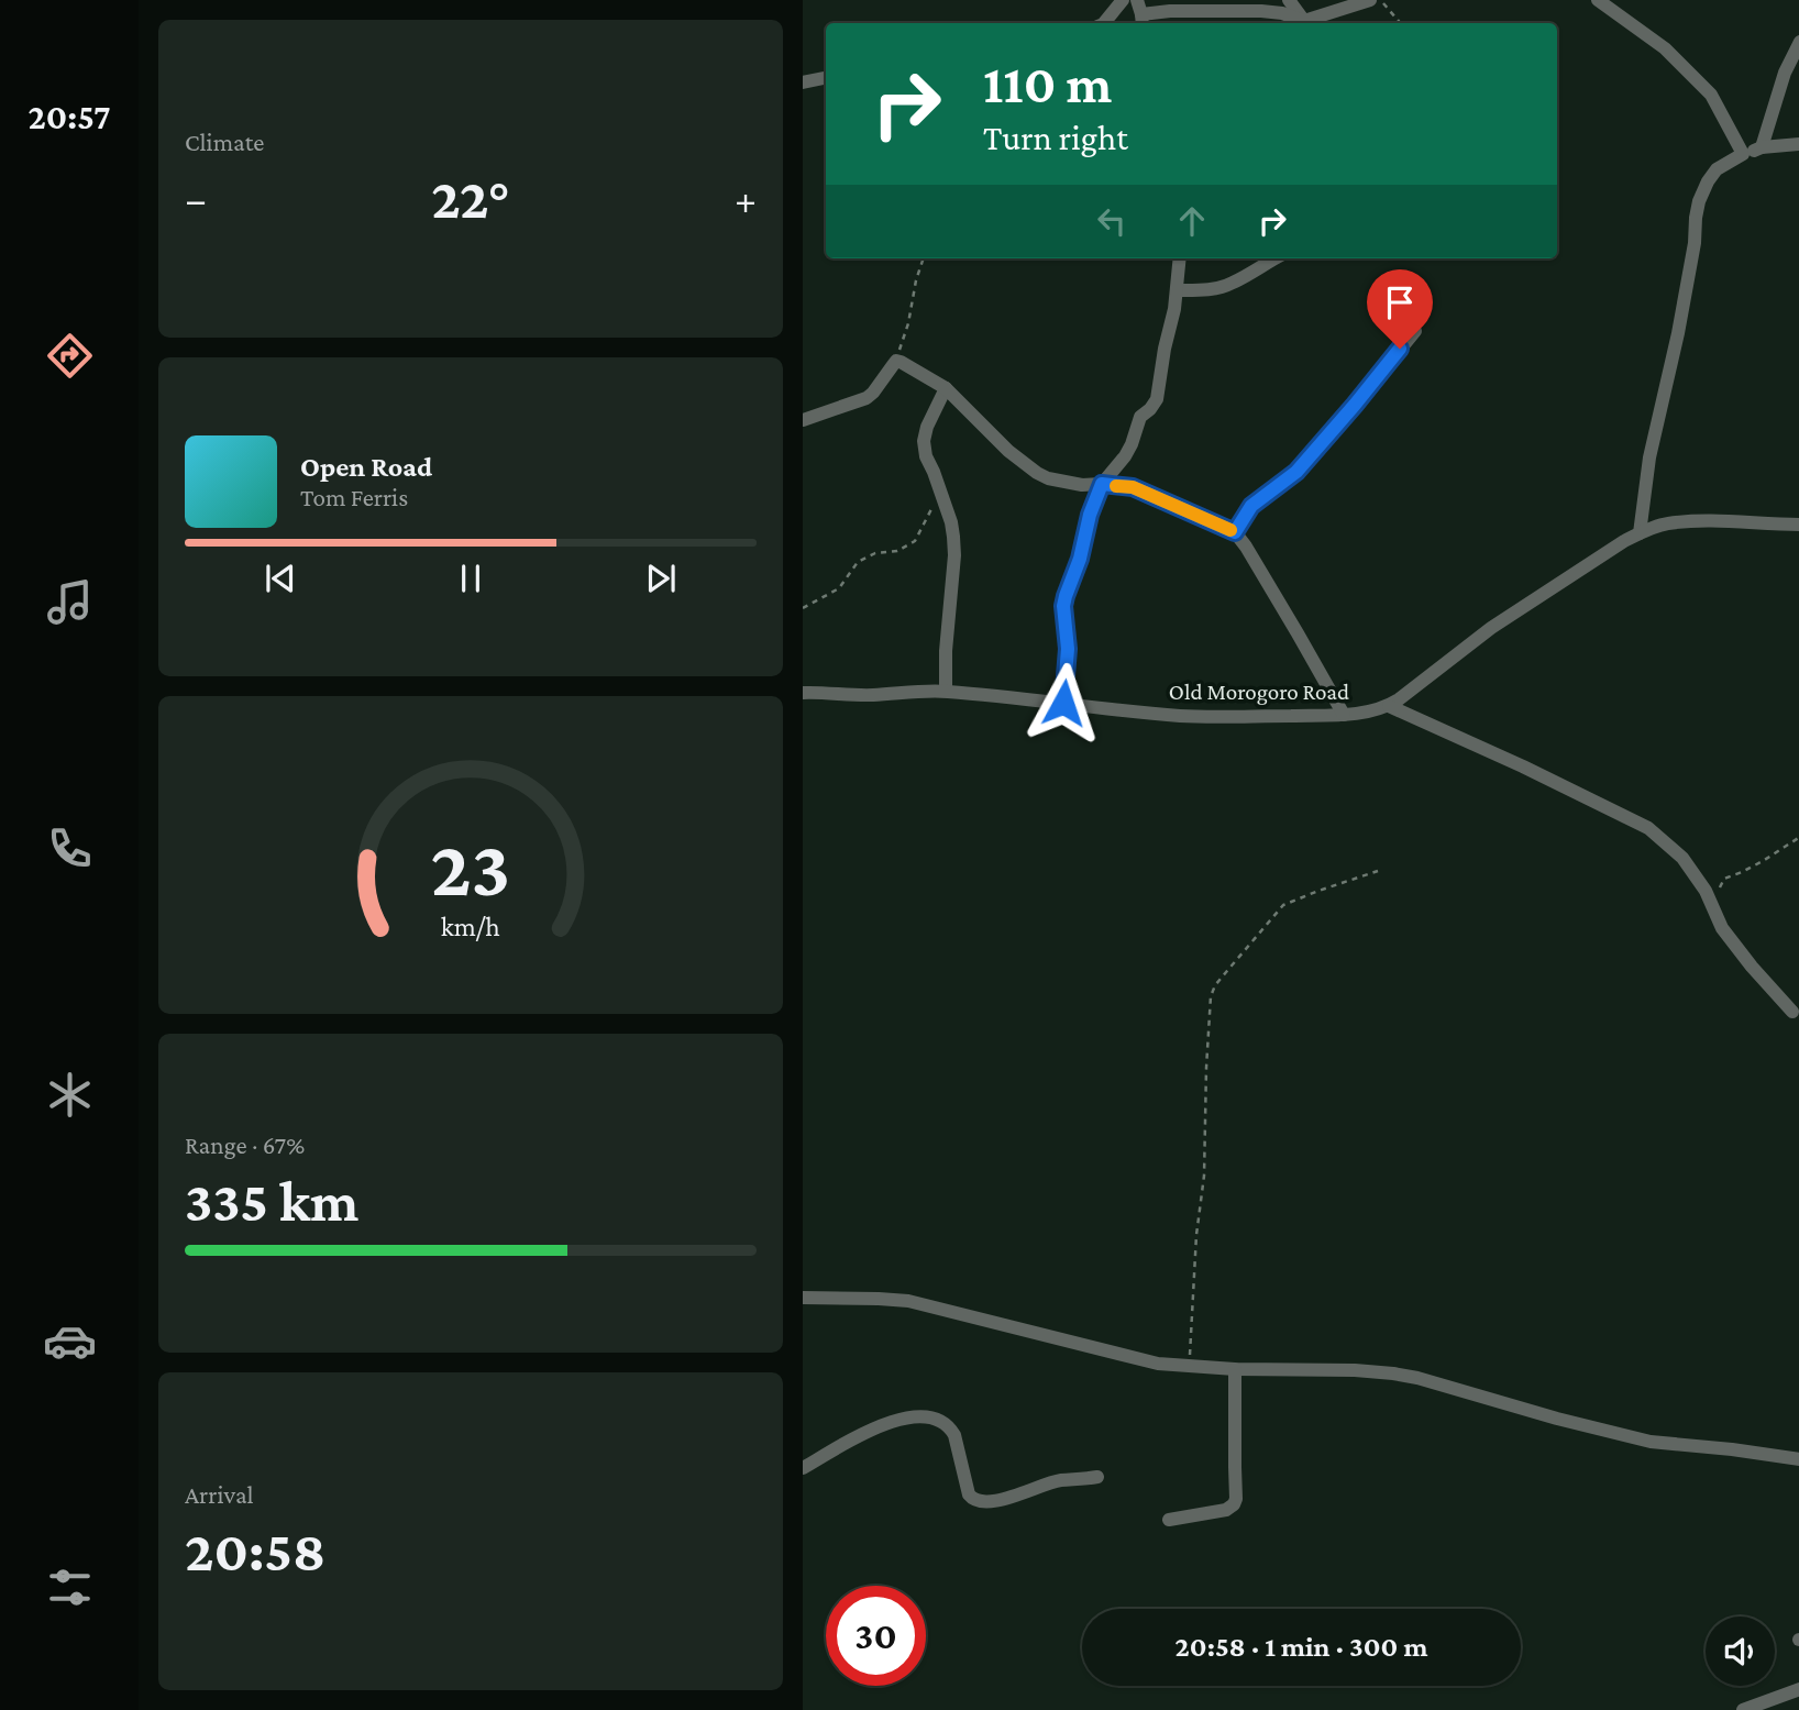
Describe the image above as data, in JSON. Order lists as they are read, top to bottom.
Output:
{
  "streets": {
    "street": ["Old Morogoro Road"]
  },
  "page": {
    "tabs": "20:57",
    "tile": [
      "Climate",
      ["Range · 67%", "335 km"],
      ["Arrival", "20:58"]
    ],
    "turn": ["110 m", "Turn right"],
    "heat": ["−", "22°", "+"],
    "song": ["Open Road", "Tom Ferris"],
    "limit": "30",
    "trip": "20:58 · 1 min · 300 m",
    "gauge": ["23", "km/h"]
  }
}
